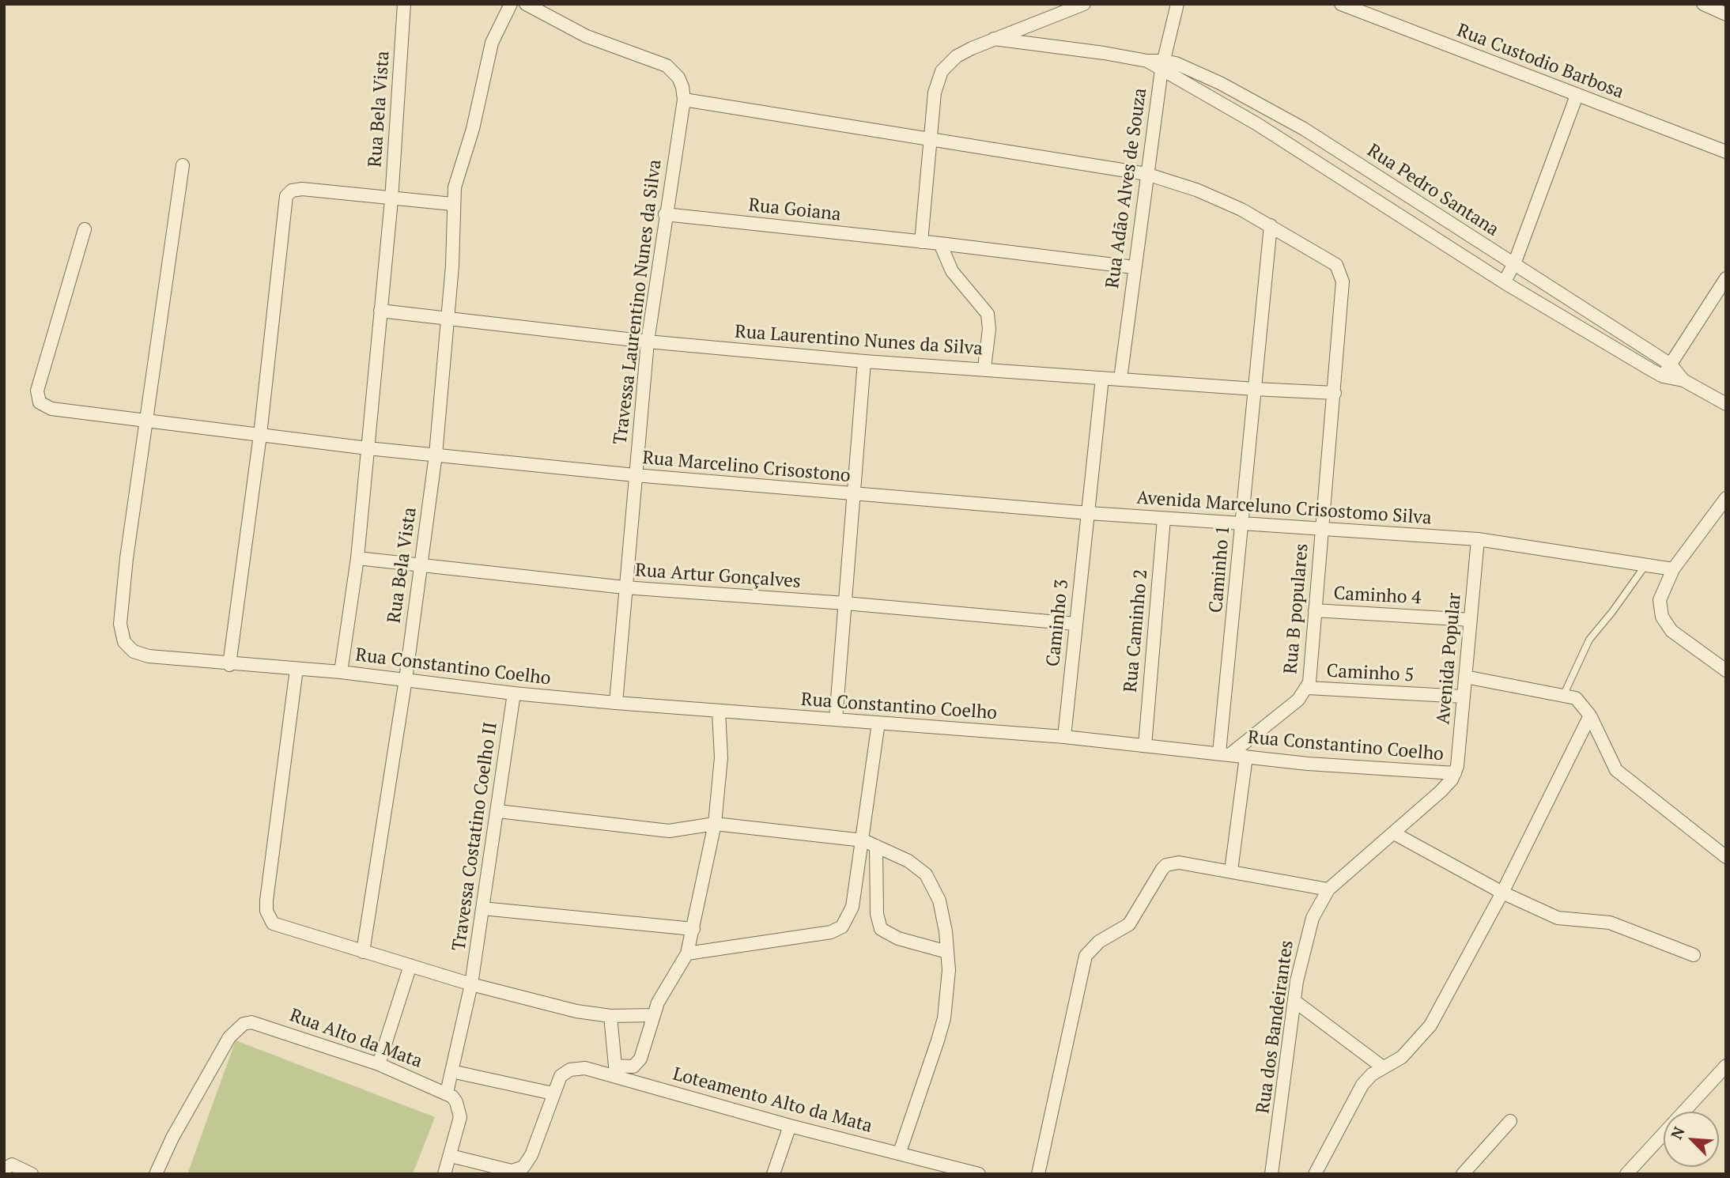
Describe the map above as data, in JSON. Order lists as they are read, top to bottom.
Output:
{
  "streets": {
    "street": [
      "Rua Custodio Barbosa",
      "Rua Bela Vista",
      "Rua Adão Alves de Souza",
      "Rua Pedro Santana",
      "Rua Goiana",
      "Travessa Laurentino Nunes da Silva",
      "Rua Laurentino Nunes da Silva",
      "Rua Marcelino Crisostono",
      "Avenida Marceluno Crisostomo Silva",
      "Caminho 1",
      "Rua Artur Gonçalves",
      "Caminho 4",
      "Rua B populares",
      "Caminho 3",
      "Rua Caminho 2",
      "Avenida Popular",
      "Rua Constantino Coelho",
      "Caminho 5",
      "Travessa Costatino Coelho II",
      "Rua dos Bandeirantes",
      "Rua Alto da Mata",
      "Loteamento Alto da Mata"
    ]
  },
  "crossings": [
    ["Rua Bela Vista", "Rua Laurentino Nunes da Silva"],
    ["Rua Bela Vista", "Rua Marcelino Crisostono"],
    ["Rua Bela Vista", "Rua Artur Gonçalves"],
    ["Rua Bela Vista", "Rua Constantino Coelho"],
    ["Rua Adão Alves de Souza", "Rua Pedro Santana"],
    ["Rua Adão Alves de Souza", "Rua Goiana"],
    ["Rua Adão Alves de Souza", "Rua Laurentino Nunes da Silva"],
    ["Rua Goiana", "Travessa Laurentino Nunes da Silva"],
    ["Travessa Laurentino Nunes da Silva", "Rua Laurentino Nunes da Silva"],
    ["Travessa Laurentino Nunes da Silva", "Rua Marcelino Crisostono"],
    ["Travessa Laurentino Nunes da Silva", "Rua Artur Gonçalves"],
    ["Travessa Laurentino Nunes da Silva", "Rua Constantino Coelho"],
    ["Rua Laurentino Nunes da Silva", "Caminho 1"],
    ["Rua Laurentino Nunes da Silva", "Rua B populares"],
    ["Rua Laurentino Nunes da Silva", "Caminho 3"],
    ["Rua Marcelino Crisostono", "Avenida Marceluno Crisostomo Silva"],
    ["Rua Marcelino Crisostono", "Caminho 3"],
    ["Avenida Marceluno Crisostomo Silva", "Caminho 1"],
    ["Avenida Marceluno Crisostomo Silva", "Rua B populares"],
    ["Avenida Marceluno Crisostomo Silva", "Caminho 3"],
    ["Avenida Marceluno Crisostomo Silva", "Rua Caminho 2"],
    ["Avenida Marceluno Crisostomo Silva", "Avenida Popular"],
    ["Caminho 1", "Rua B populares"],
    ["Caminho 1", "Rua Constantino Coelho"],
    ["Rua Artur Gonçalves", "Caminho 3"],
    ["Caminho 4", "Rua B populares"],
    ["Caminho 4", "Avenida Popular"],
    ["Rua B populares", "Rua Constantino Coelho"],
    ["Rua B populares", "Caminho 5"],
    ["Caminho 3", "Rua Constantino Coelho"],
    ["Rua Caminho 2", "Rua Constantino Coelho"],
    ["Avenida Popular", "Rua Constantino Coelho"],
    ["Avenida Popular", "Caminho 5"],
    ["Avenida Popular", "Rua dos Bandeirantes"],
    ["Rua Constantino Coelho", "Travessa Costatino Coelho II"],
    ["Travessa Costatino Coelho II", "Rua Alto da Mata"]
  ],
  "north": "top left"
}
